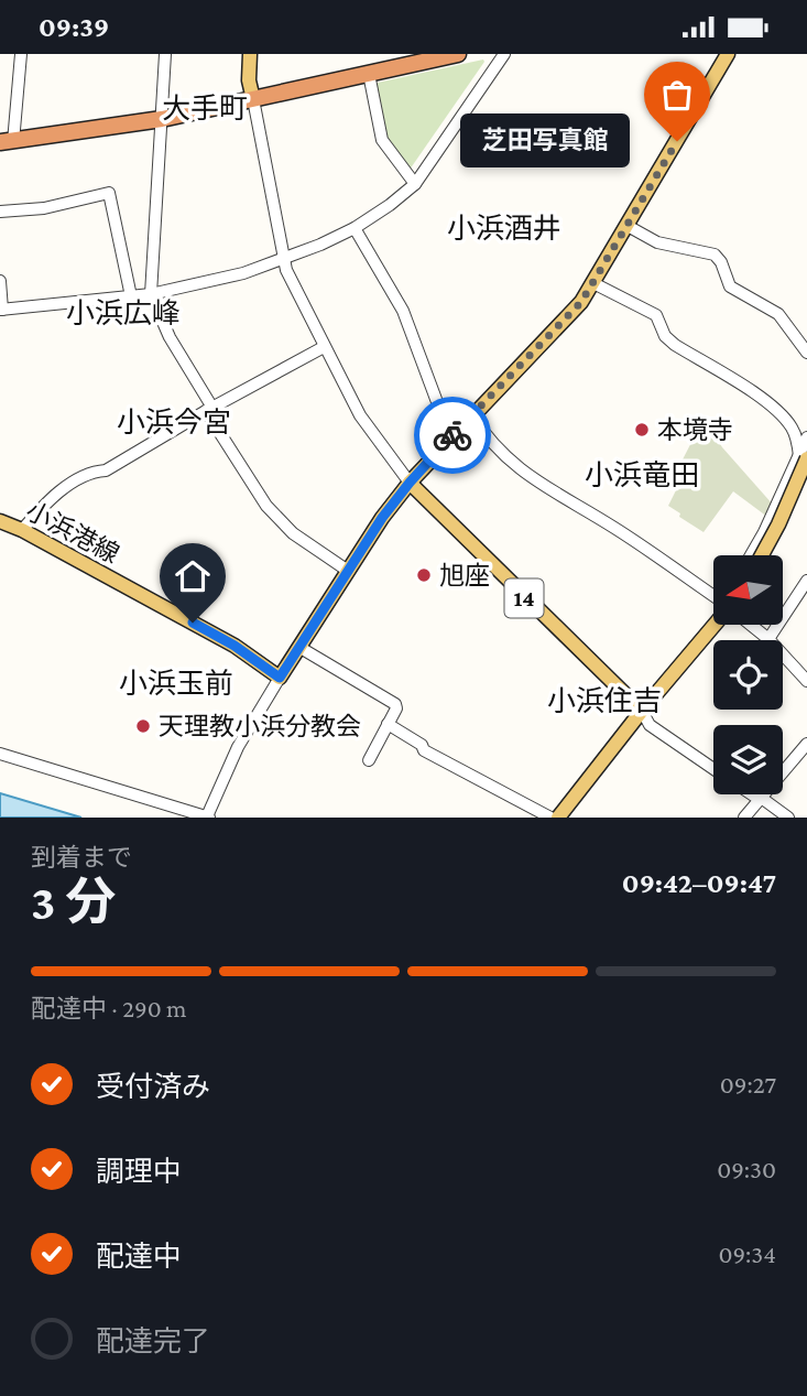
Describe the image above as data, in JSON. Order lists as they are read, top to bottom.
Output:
{
  "streets": {
    "main road": ["小浜港線", "14"]
  },
  "districts": [
    "大手町",
    "小浜酒井",
    "小浜広峰",
    "小浜今宮",
    "小浜竜田",
    "小浜玉前",
    "小浜住吉"
  ],
  "places": [
    "芝田写真館",
    "本境寺",
    "旭座",
    "天理教小浜分教会"
  ],
  "north": "left",
  "page": {
    "status": "09:39",
    "bubble": "芝田写真館",
    "heading": ["3 分", "到着まで", "09:42–09:47"],
    "bar": "配達中 · 290 m",
    "list": [
      ["受付済み", "09:27"],
      ["調理中", "09:30"],
      ["配達中", "09:34"],
      "配達完了"
    ]
  }
}
